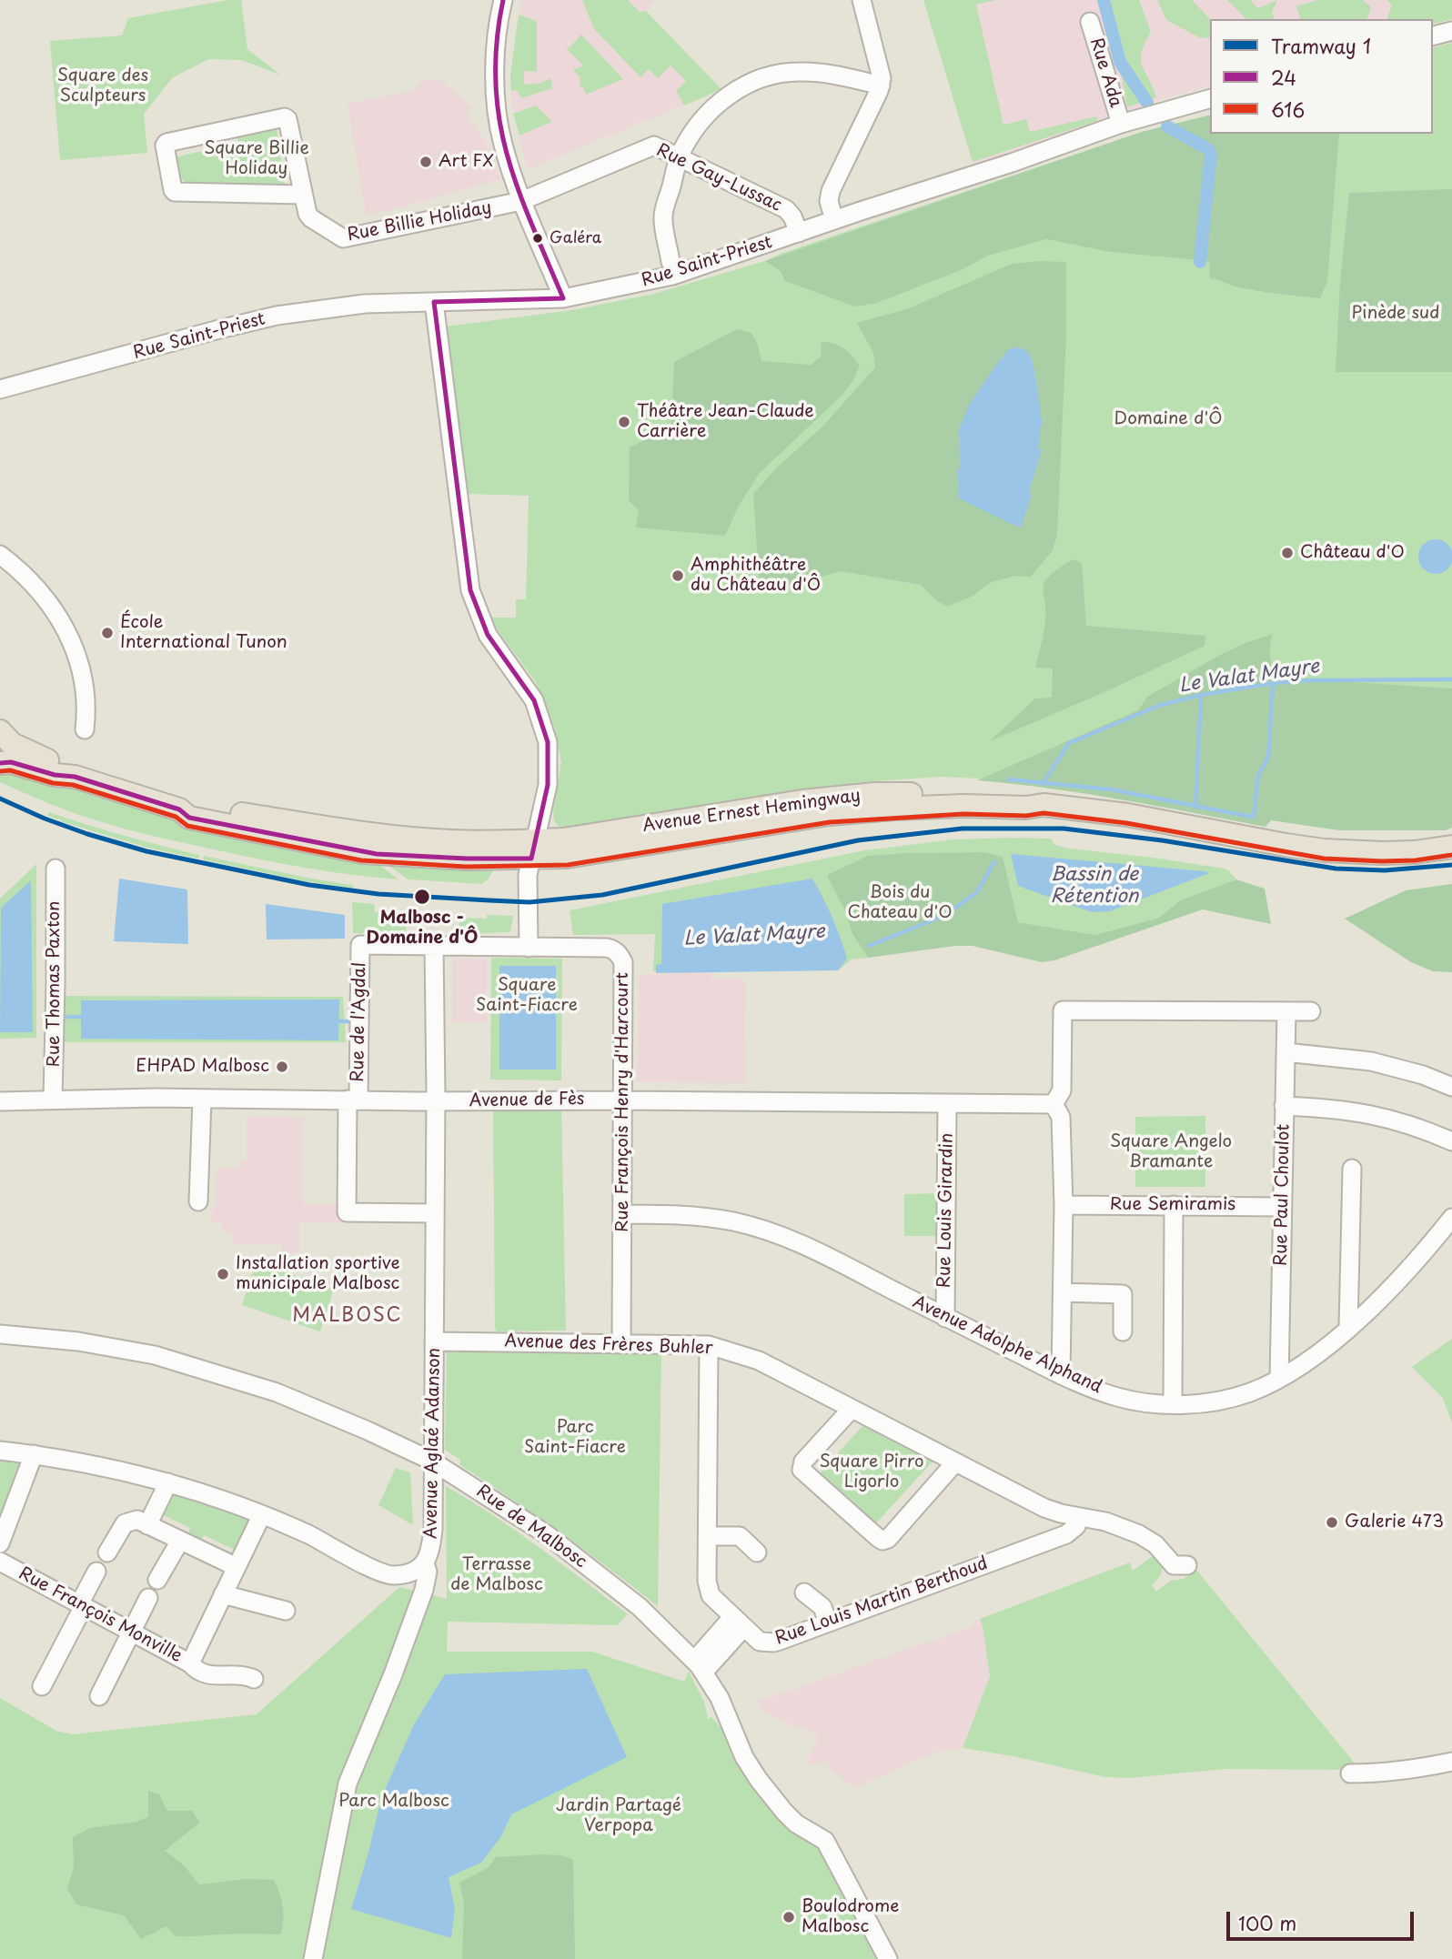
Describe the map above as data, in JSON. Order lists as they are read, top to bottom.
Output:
{
  "streets": {
    "main road": ["Avenue Ernest Hemingway"],
    "street": [
      "Rue Ada",
      "Rue Gay-Lussac",
      "Rue Billie Holiday",
      "Rue Saint-Priest",
      "Rue Thomas Paxton",
      "Rue de l'Agdal",
      "Avenue de Fès",
      "Rue François Henry d'Harcourt",
      "Rue Paul Choulot",
      "Rue Semiramis",
      "Rue Louis Girardin",
      "Avenue des Frères Buhler",
      "Avenue Adolphe Alphand",
      "Avenue Aglaé Adanson",
      "Rue de Malbosc",
      "Rue Louis Martin Berthoud",
      "Rue François Monville"
    ]
  },
  "crossings": [
    ["Rue Ada", "Rue Saint-Priest"],
    ["Rue Gay-Lussac", "Rue Billie Holiday"],
    ["Rue Gay-Lussac", "Rue Saint-Priest"],
    ["Rue Thomas Paxton", "Avenue de Fès"],
    ["Rue de l'Agdal", "Avenue de Fès"],
    ["Rue de l'Agdal", "Avenue Aglaé Adanson"],
    ["Avenue de Fès", "Rue François Henry d'Harcourt"],
    ["Avenue de Fès", "Rue Louis Girardin"],
    ["Avenue de Fès", "Avenue Aglaé Adanson"],
    ["Rue François Henry d'Harcourt", "Avenue des Frères Buhler"],
    ["Rue François Henry d'Harcourt", "Avenue Adolphe Alphand"],
    ["Rue Paul Choulot", "Rue Semiramis"],
    ["Rue Paul Choulot", "Avenue Adolphe Alphand"],
    ["Rue Louis Girardin", "Avenue Adolphe Alphand"],
    ["Avenue des Frères Buhler", "Avenue Aglaé Adanson"],
    ["Avenue des Frères Buhler", "Rue Louis Martin Berthoud"],
    ["Avenue Aglaé Adanson", "Rue de Malbosc"]
  ],
  "districts": ["MALBOSC"],
  "water": ["Le Valat Mayre", "Bassin de Rétention"],
  "parks": [
    "Square des Sculpteurs",
    "Square Billie Holiday",
    "Pinède sud",
    "Domaine d'Ô",
    "Bois du Chateau d'O",
    "Square Saint-Fiacre",
    "Square Angelo Bramante",
    "Parc Saint-Fiacre",
    "Square Pirro Ligorlo",
    "Terrasse de Malbosc",
    "Parc Malbosc",
    "Jardin Partagé Verpopa"
  ],
  "places": [
    "Art FX",
    "Galéra",
    "Théâtre Jean-Claude Carrière",
    "Château d'O",
    "Amphithéâtre du Château d'Ô",
    "École International Tunon",
    "Malbosc - Domaine d'Ô",
    "EHPAD Malbosc",
    "Installation sportive municipale Malbosc",
    "Galerie 473",
    "Boulodrome Malbosc"
  ],
  "lines": ["transit line 24", "transit line 616", "tram line 1"],
  "legend": ["Tramway 1", "24", "616"],
  "scale_bar": "100 m"
}
